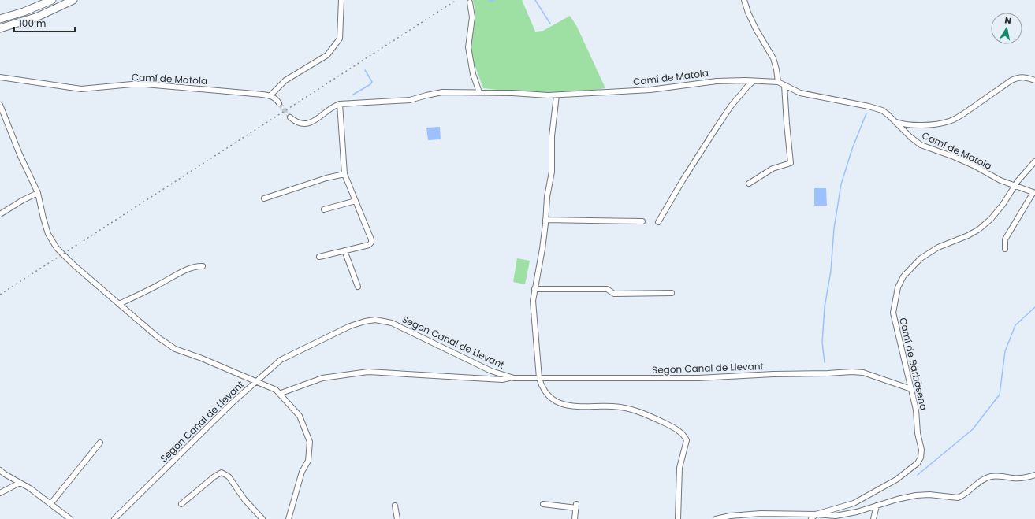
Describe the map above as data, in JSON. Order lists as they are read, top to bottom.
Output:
{
  "streets": {
    "street": ["Camí de Matola", "Segon Canal de Llevant", "Camí de Barbàsena"]
  },
  "crossings": [
    ["Camí de Matola", "Camí de Barbàsena"],
    ["Segon Canal de Llevant", "Camí de Barbàsena"]
  ],
  "scale_bar": "100 m",
  "north": "top"
}
